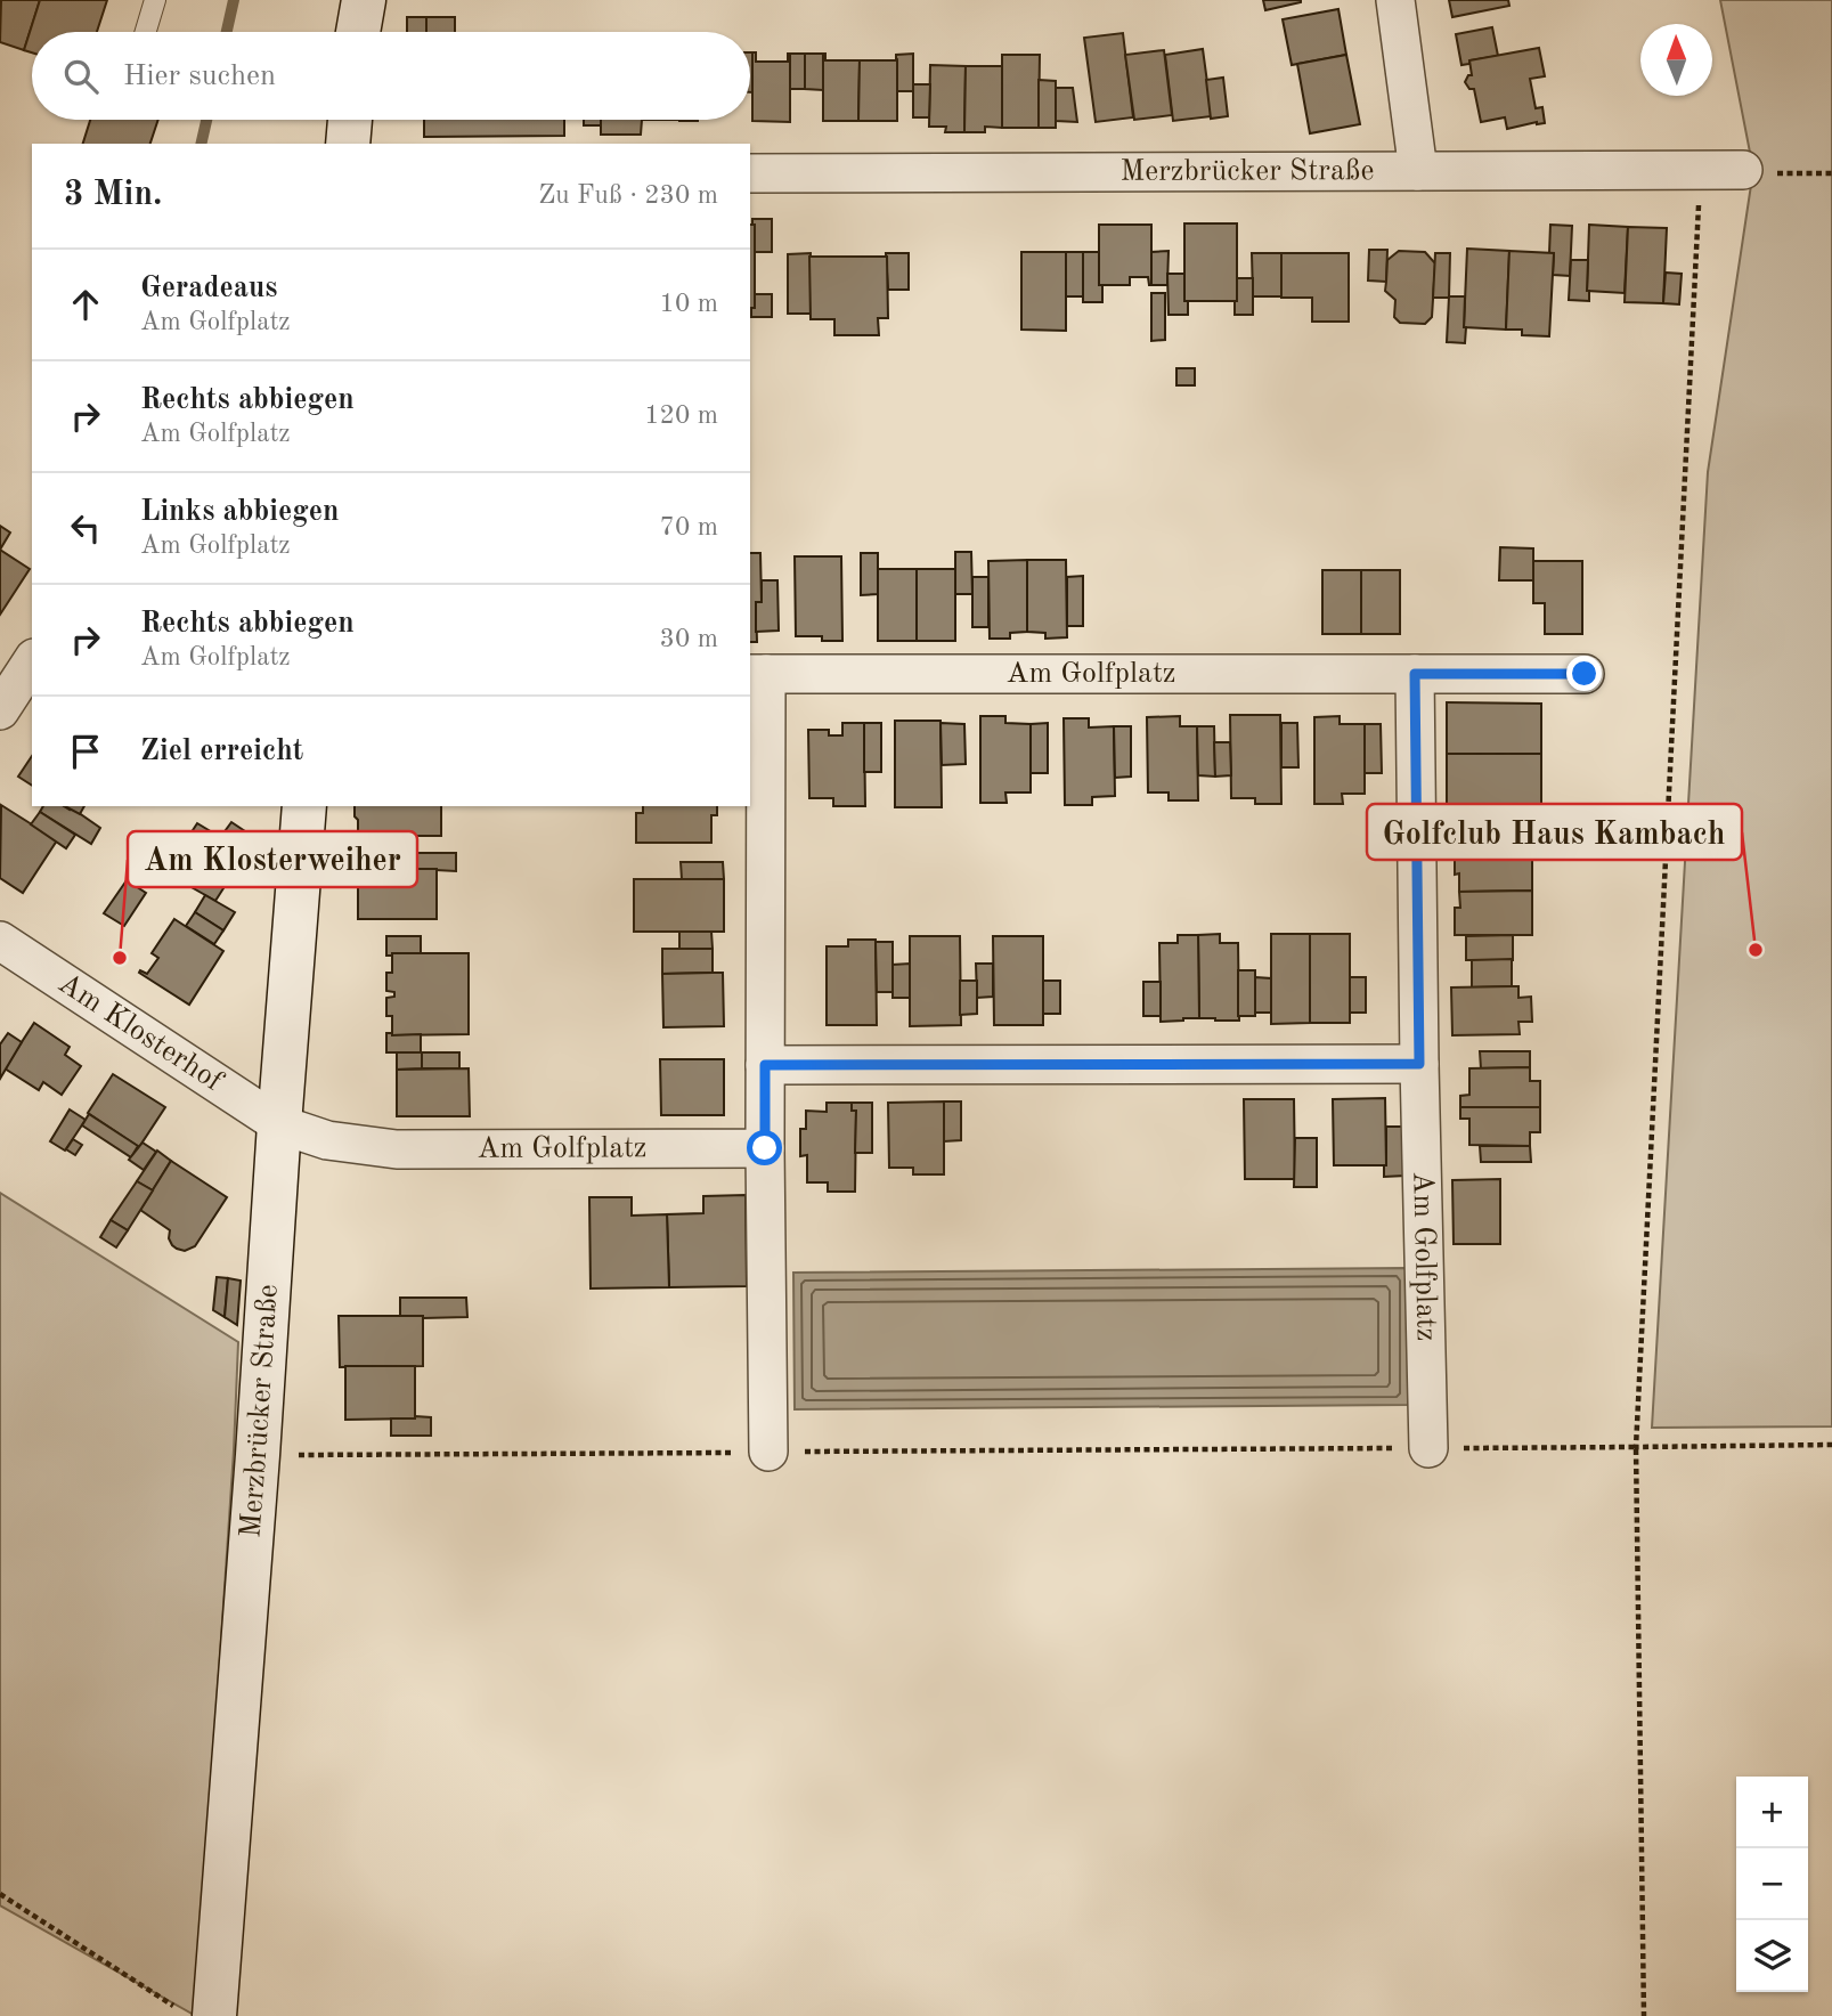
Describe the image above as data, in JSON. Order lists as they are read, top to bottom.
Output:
{
  "streets": {
    "street": ["Merzbrücker Straße", "Am Golfplatz", "Am Klosterhof"]
  },
  "crossings": [
    ["Merzbrücker Straße", "Am Golfplatz"],
    ["Merzbrücker Straße", "Am Klosterhof"],
    ["Am Golfplatz", "Am Klosterhof"]
  ],
  "places": ["Golfclub Haus Kambach", "Am Klosterweiher"],
  "north": "top",
  "page": {
    "search": "Hier suchen",
    "heading": ["3 Min.", "Zu Fuß · 230 m"],
    "list": [
      ["Geradeaus", "Am Golfplatz", "10 m"],
      ["Rechts abbiegen", "Am Golfplatz", "120 m"],
      ["Links abbiegen", "Am Golfplatz", "70 m"],
      ["Rechts abbiegen", "Am Golfplatz", "30 m"],
      "Ziel erreicht"
    ],
    "map_buttons": ["+", "−"]
  }
}
